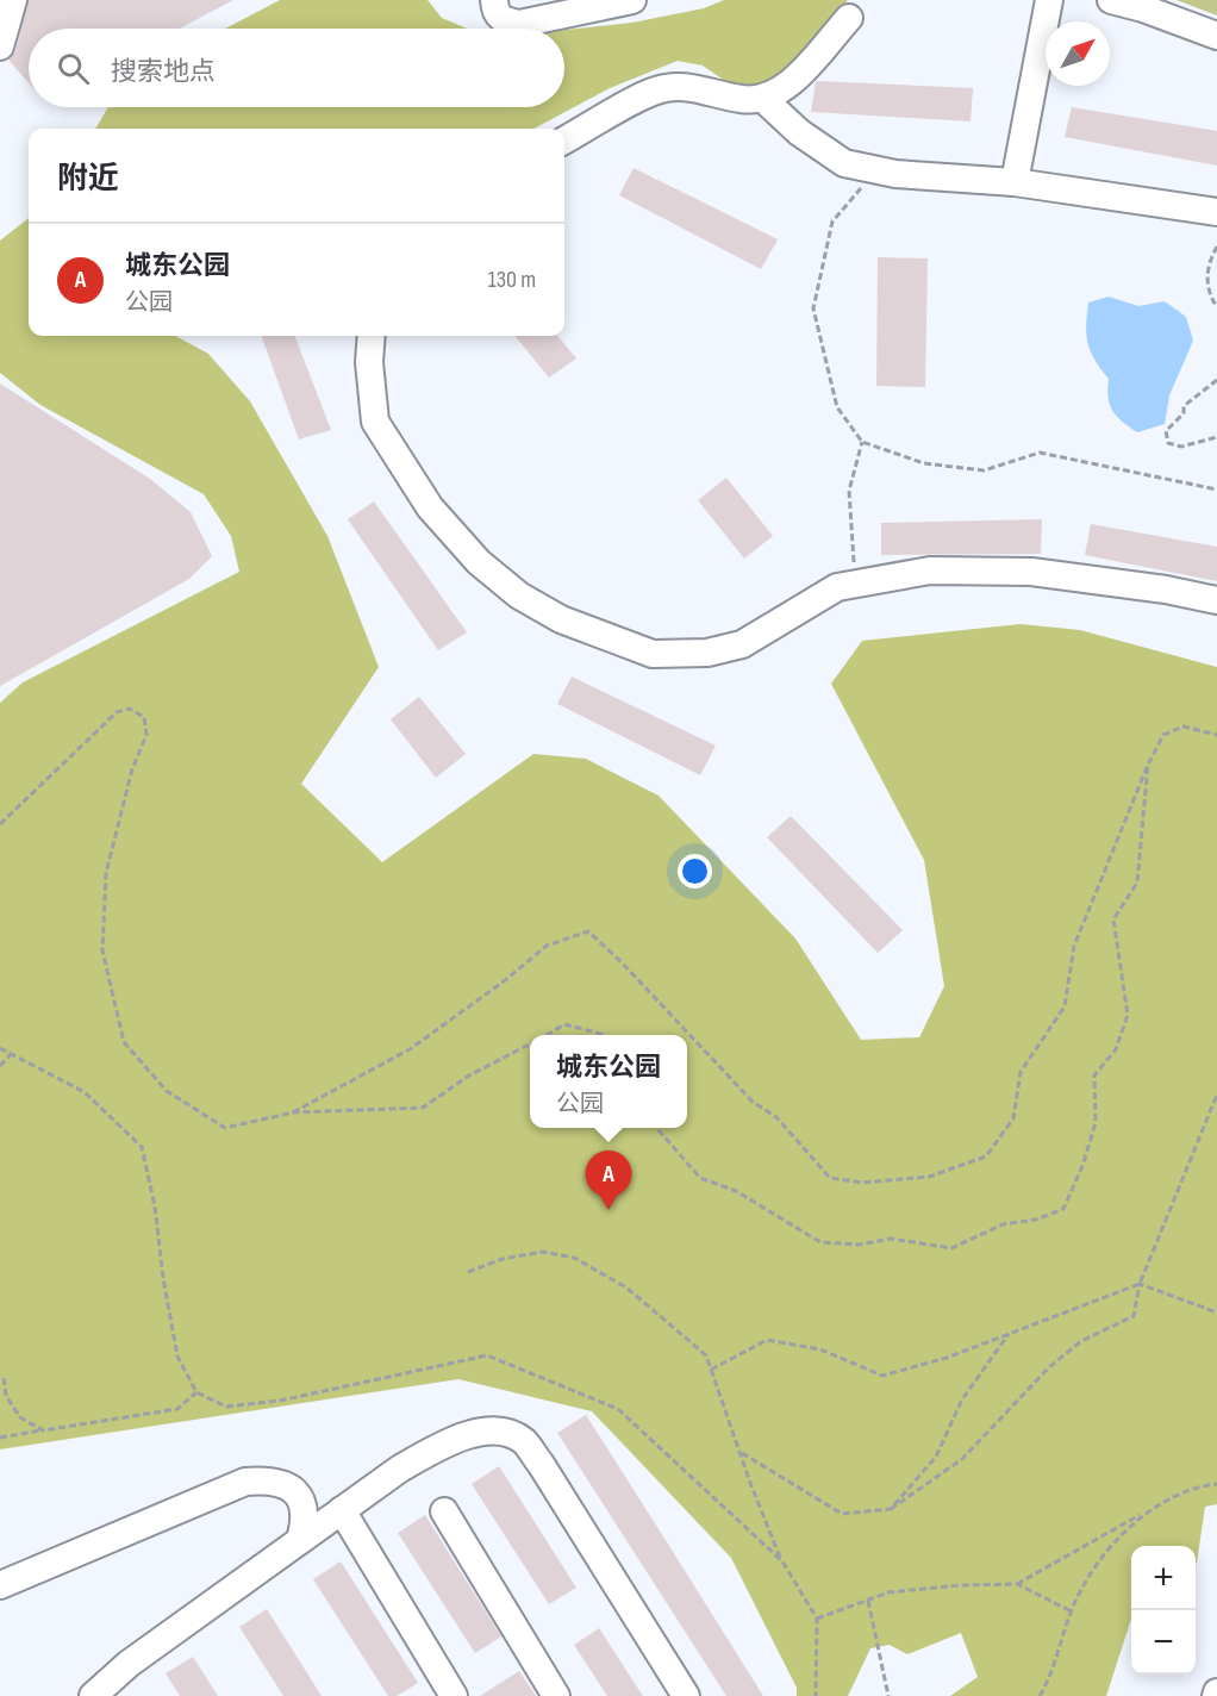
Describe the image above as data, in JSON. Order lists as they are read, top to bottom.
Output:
{
  "north": "top right",
  "page": {
    "search": "搜索地点",
    "heading": "附近",
    "list": [
      {
        "mark": "A",
        "name": "城东公园",
        "note": "公园",
        "value": "130 m"
      }
    ],
    "popup": ["城东公园", "公园"],
    "pins": "A",
    "map_buttons": ["+", "−"]
  }
}
